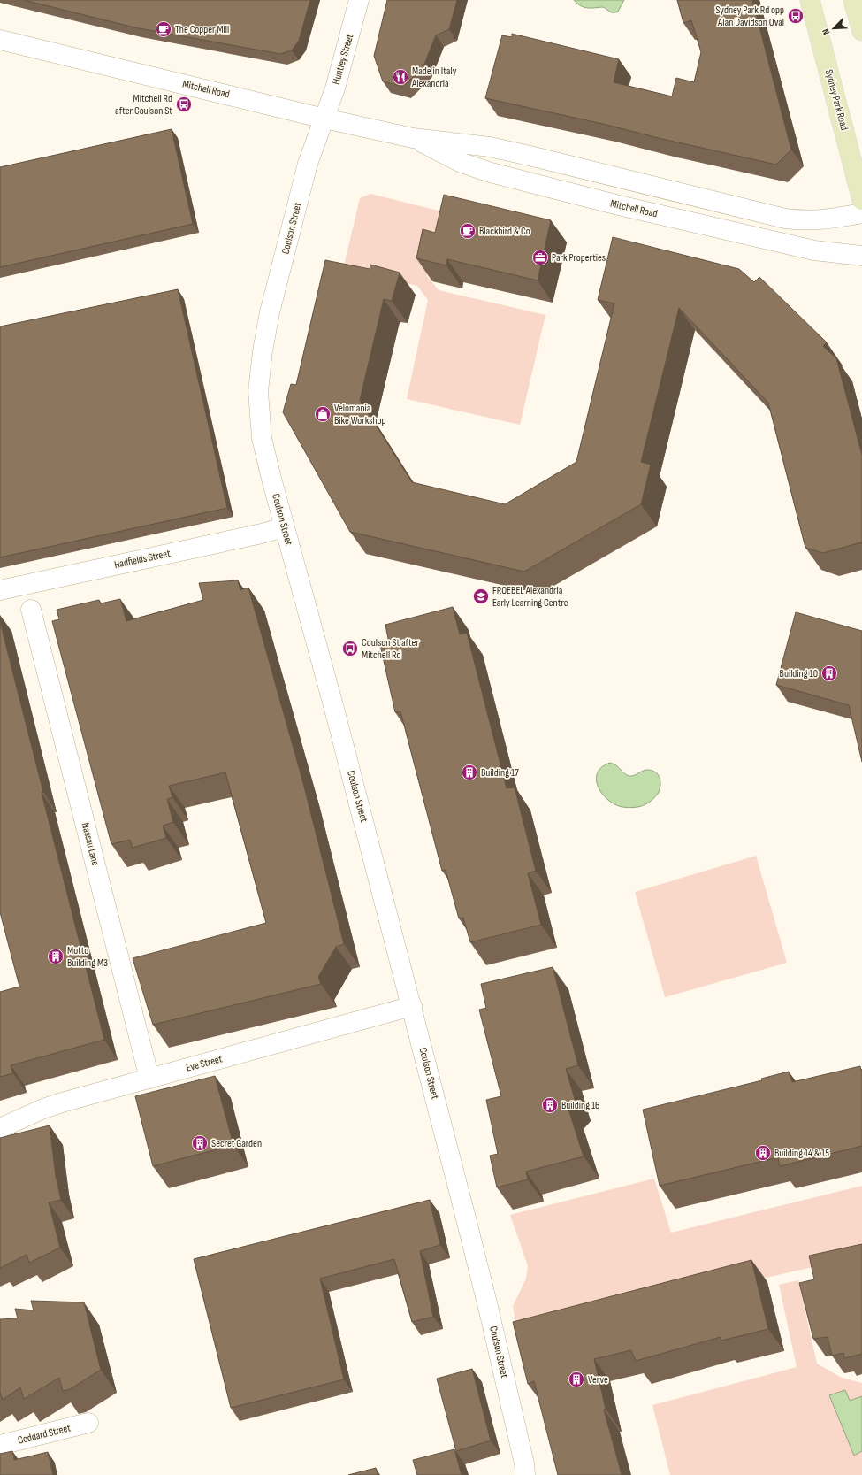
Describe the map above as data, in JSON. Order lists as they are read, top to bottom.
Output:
{
  "streets": {
    "main road": ["Sydney Park Road"],
    "street": [
      "Huntley Street",
      "Mitchell Road",
      "Coulson Street",
      "Hadfields Street",
      "Nassau Lane",
      "Eve Street",
      "Goddard Street"
    ]
  },
  "crossings": [
    ["Huntley Street", "Mitchell Road"],
    ["Huntley Street", "Coulson Street"],
    ["Mitchell Road", "Coulson Street"],
    ["Coulson Street", "Hadfields Street"],
    ["Coulson Street", "Eve Street"],
    ["Nassau Lane", "Eve Street"]
  ],
  "places": {
    "bus stop": ["Sydney Park Rd opp Alan Davidson Oval", "Mitchell Rd after Coulson St", "Coulson St after Mitchell Rd"],
    "cafe": ["The Copper Mill", "Blackbird & Co"],
    "restaurant": ["Made in Italy Alexandria"],
    "office": ["Park Properties"],
    "shop": ["Velomania Bike Workshop"],
    "school or university": ["FROEBEL Alexandria Early Learning Centre"],
    "building": [
      "Building 10",
      "Building 17",
      "Motto Building M3",
      "Building 16",
      "Secret Garden",
      "Building 14 & 15",
      "Verve"
    ]
  },
  "north": "bottom left"
}
